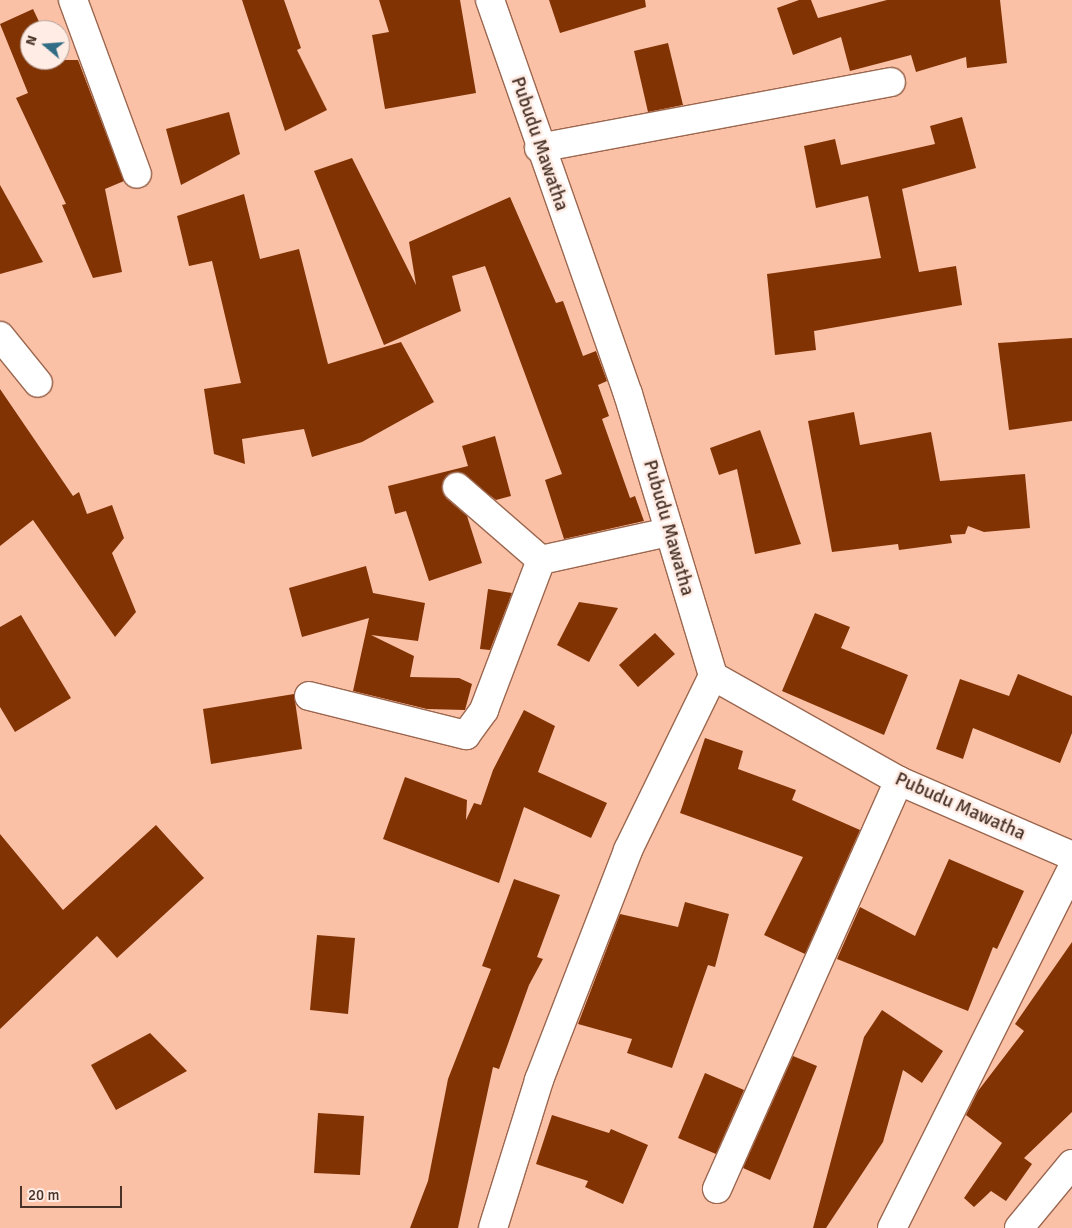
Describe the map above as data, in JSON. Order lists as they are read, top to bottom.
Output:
{
  "streets": {
    "street": ["Pubudu Mawatha"]
  },
  "scale_bar": "20 m",
  "north": "left"
}
